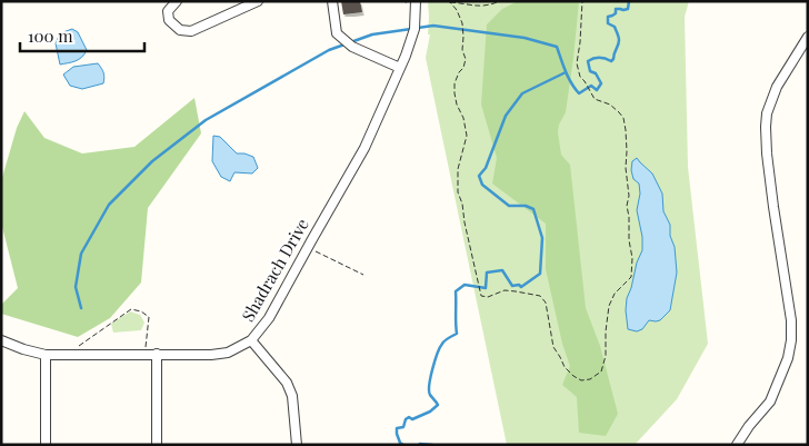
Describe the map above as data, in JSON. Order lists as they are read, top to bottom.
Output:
{
  "streets": {
    "street": ["Shadrach Drive"]
  },
  "scale_bar": "100 m"
}
